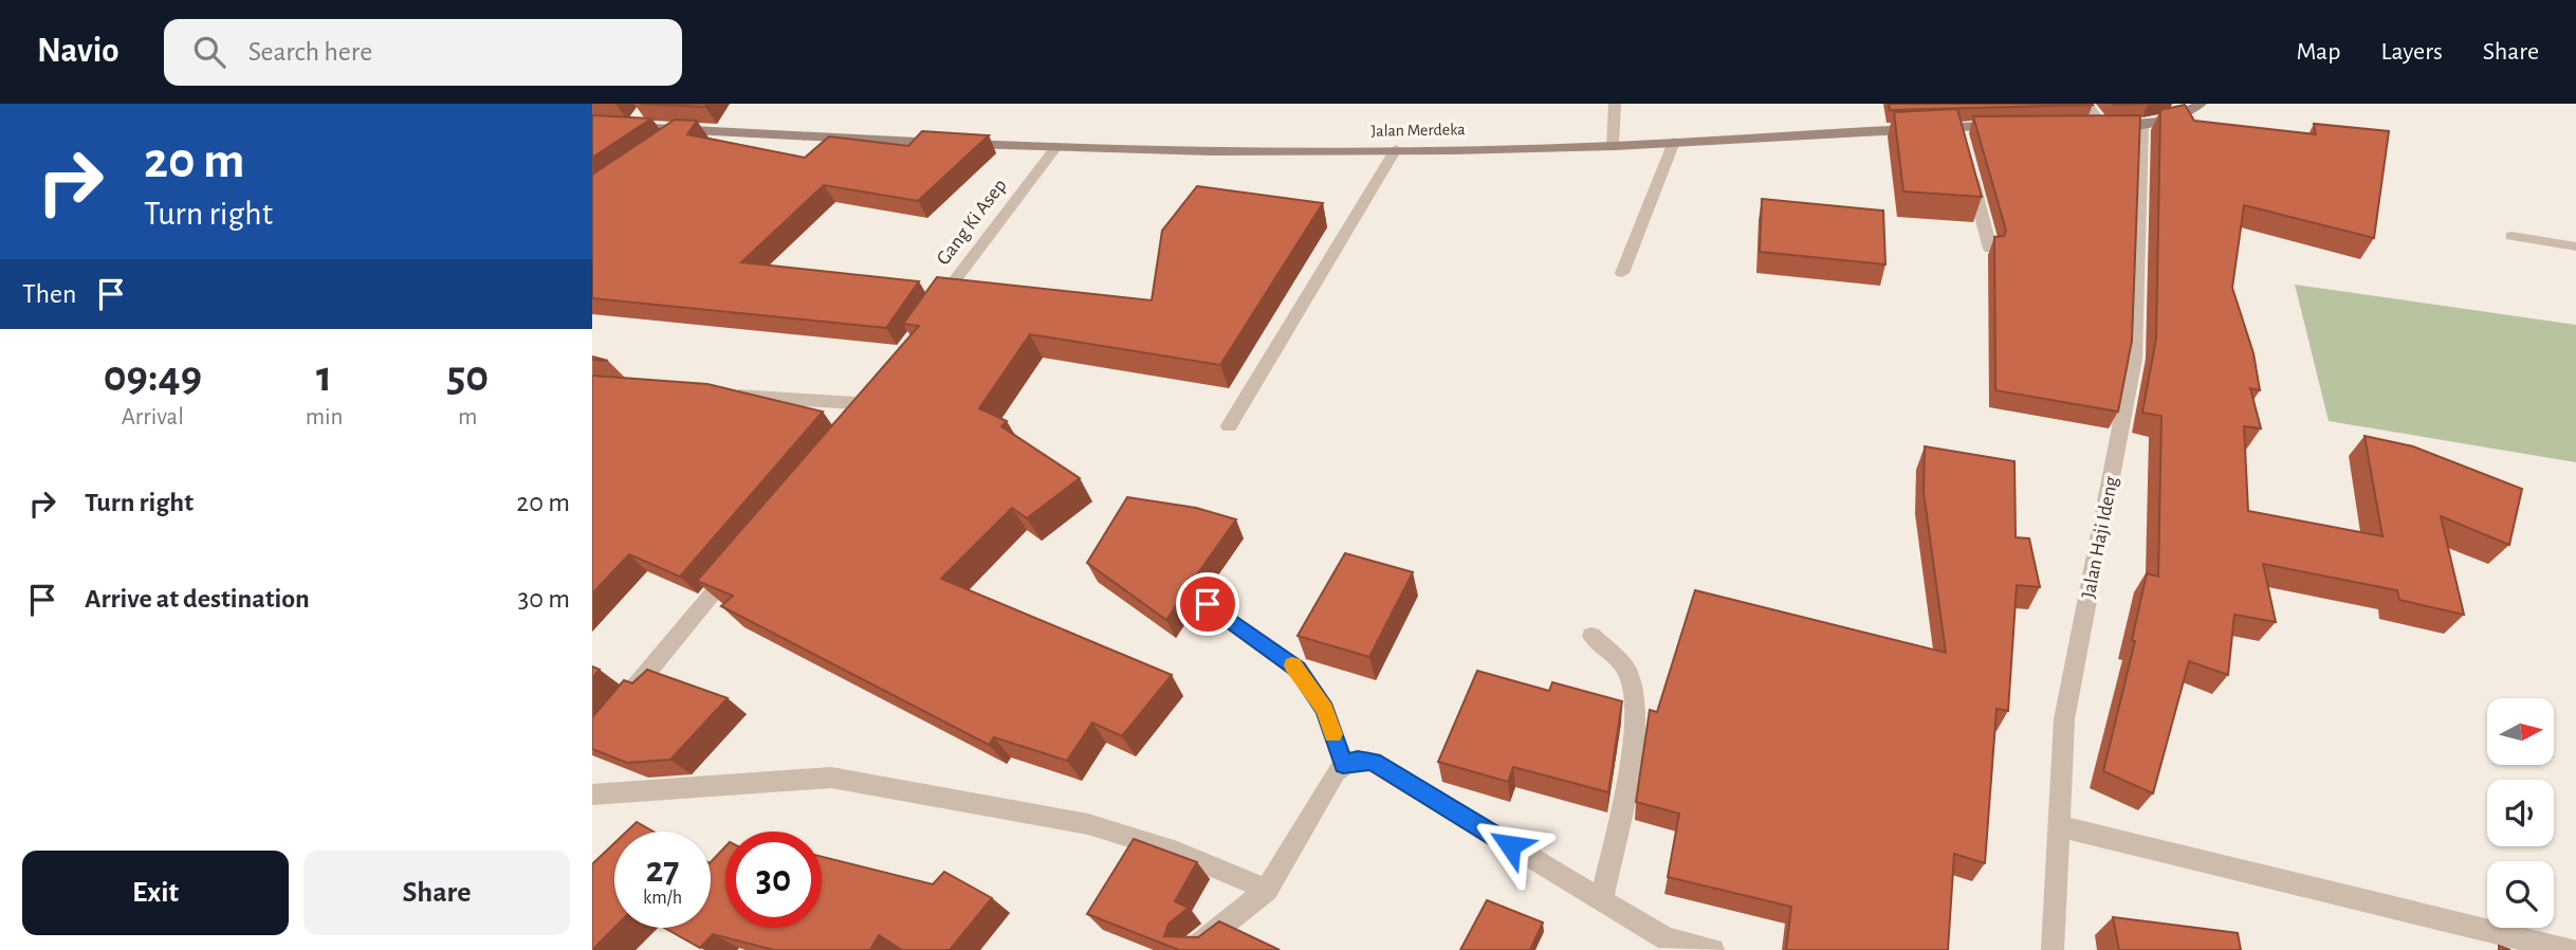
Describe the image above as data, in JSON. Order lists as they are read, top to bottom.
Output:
{
  "streets": {
    "street": ["Jalan Merdeka", "Gang Ki Asep", "Jalan Haji Ideng"]
  },
  "crossings": [
    ["Jalan Merdeka", "Gang Ki Asep"]
  ],
  "north": "right",
  "page": {
    "header": "Navio",
    "search": "Search here",
    "nav": ["Map", "Layers", "Share"],
    "turn": ["20 m", "Turn right"],
    "then": "Then",
    "eta": [
      "09:49",
      "Arrival",
      "1",
      "min",
      "50",
      "m"
    ],
    "list": [
      {
        "name": "Turn right",
        "value": "20 m"
      },
      {
        "name": "Arrive at destination",
        "value": "30 m"
      }
    ],
    "speed": "27 km/h",
    "limit": "30",
    "buttons": ["Exit", "Share"]
  }
}
